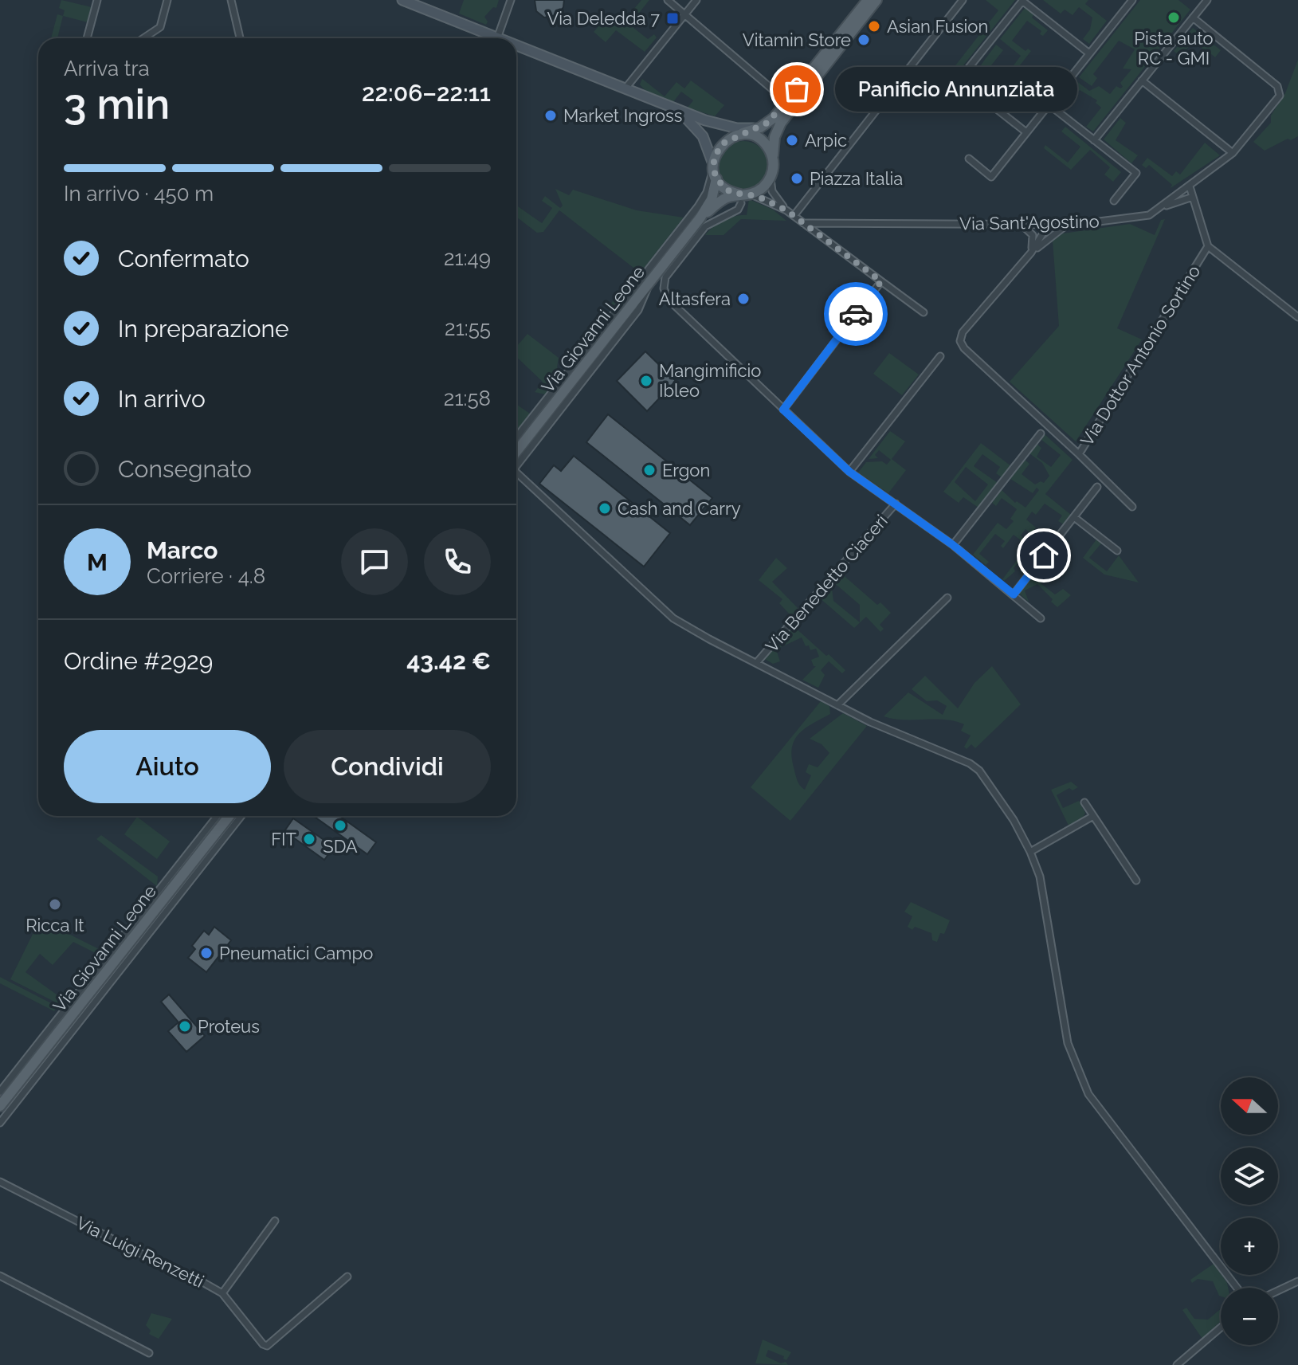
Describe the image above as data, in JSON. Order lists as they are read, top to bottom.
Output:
{
  "streets": {
    "main road": ["Via Giovanni Leone"],
    "street": [
      "Via Sant'Agostino",
      "Via Dottor Antonio Sortino",
      "Via Benedetto Ciaceri",
      "Via Luigi Renzetti"
    ]
  },
  "places": {
    "other": [
      "Pista auto RC - GMI",
      "Asian Fusion",
      "Vitamin Store",
      "Panificio Annunziata",
      "Market Ingross",
      "Arpic",
      "Piazza Italia",
      "Altasfera",
      "Mangimificio Ibleo",
      "Ergon",
      "Cash and Carry",
      "SDA",
      "FIT",
      "Ricca It",
      "Pneumatici Campo",
      "Proteus"
    ],
    "transit": ["Via Deledda 7"]
  },
  "north": "left",
  "page": {
    "heading": ["3 min", "Arriva tra", "22:06–22:11"],
    "panel": [
      "Marco",
      "Corriere · 4.8",
      "Ordine #2929",
      "43.42 €"
    ],
    "bubble": "Panificio Annunziata",
    "bar": "In arrivo · 450 m",
    "list": [
      ["Confermato", "21:49"],
      ["In preparazione", "21:55"],
      ["In arrivo", "21:58"],
      "Consegnato"
    ],
    "round": "M",
    "buttons": ["Aiuto", "Condividi"],
    "map_buttons": ["+", "−"]
  }
}
